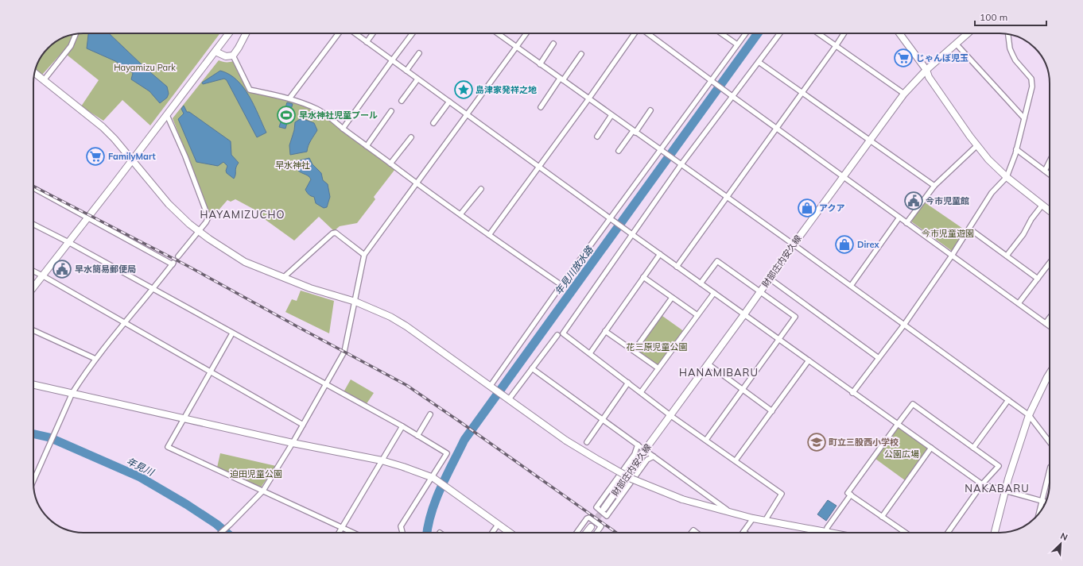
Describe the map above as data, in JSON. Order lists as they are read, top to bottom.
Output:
{
  "streets": {
    "street": ["財部庄内安久線"]
  },
  "districts": ["HAYAMIZUCHO", "HANAMIBARU", "NAKABARU"],
  "water": ["年見川放水路", "年見川"],
  "parks": [
    "Hayamizu Park",
    "早水神社",
    "今市児童遊園",
    "花三原児童公園",
    "公園広場",
    "迫田児童公園"
  ],
  "places": {
    "supermarket": ["じゃんぼ児玉", "FamilyMart"],
    "place": ["島津家発祥之地"],
    "sports": ["早水神社児童プール"],
    "public building": ["今市児童館", "早水簡易郵便局"],
    "shop": ["アクア", "Direx"],
    "school or university": ["町立三股西小学校"]
  },
  "scale_bar": "100 m",
  "north": "top right"
}
